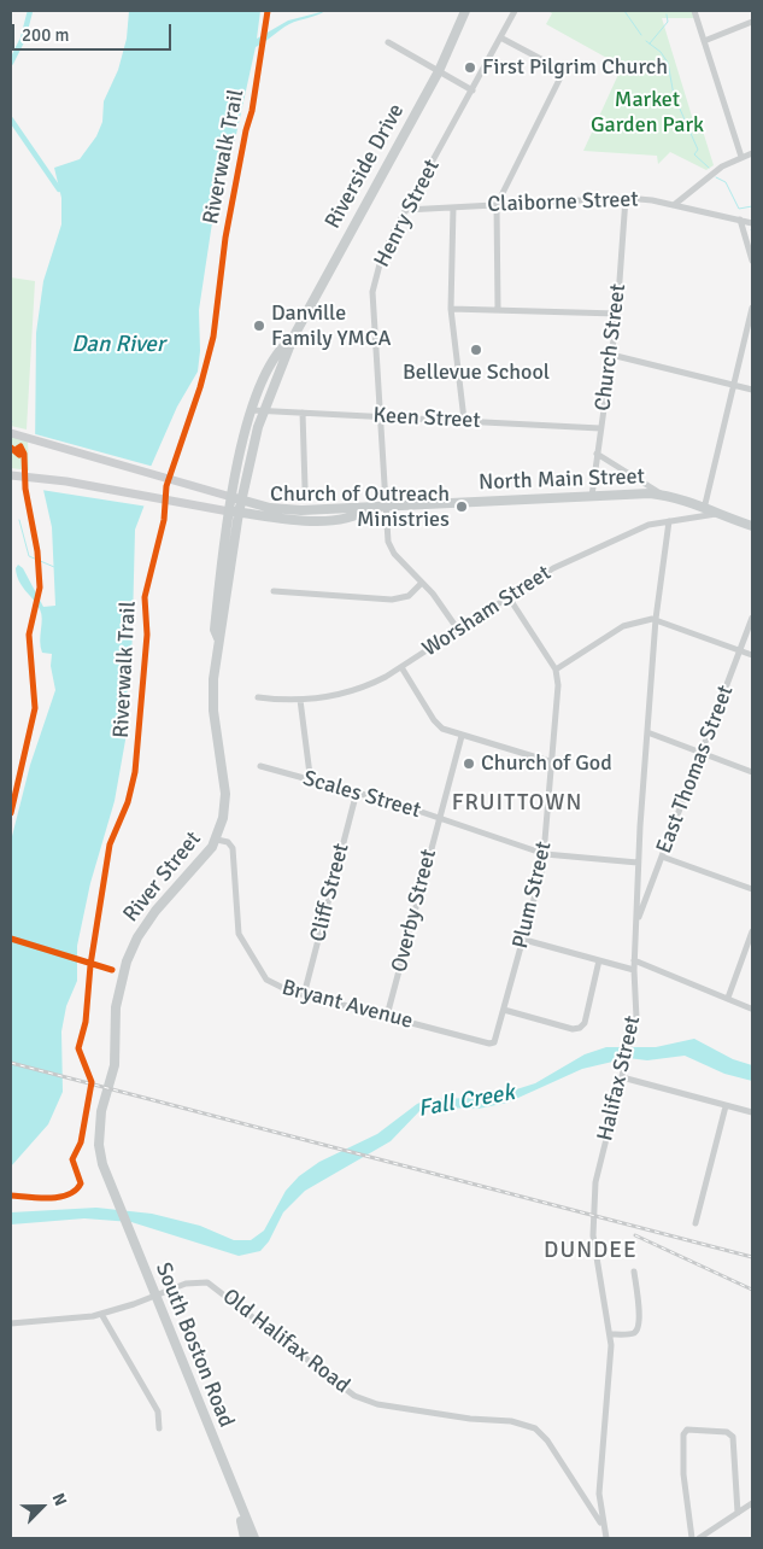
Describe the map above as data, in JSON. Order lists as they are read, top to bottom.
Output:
{
  "streets": {
    "main road": [
      "Riverside Drive",
      "North Main Street",
      "River Street",
      "South Boston Road"
    ],
    "street": [
      "Claiborne Street",
      "Henry Street",
      "Church Street",
      "Keen Street",
      "Worsham Street",
      "East Thomas Street",
      "Scales Street",
      "Cliff Street",
      "Plum Street",
      "Overby Street",
      "Bryant Avenue",
      "Halifax Street",
      "Old Halifax Road"
    ],
    "cycle path": ["Riverwalk Trail"]
  },
  "crossings": [
    ["Riverside Drive", "Keen Street"],
    ["Riverside Drive", "North Main Street"],
    ["Riverside Drive", "River Street"],
    ["Claiborne Street", "Henry Street"],
    ["Claiborne Street", "Church Street"],
    ["Henry Street", "Keen Street"],
    ["Henry Street", "North Main Street"],
    ["Henry Street", "Worsham Street"],
    ["Church Street", "Keen Street"],
    ["Church Street", "North Main Street"],
    ["North Main Street", "Worsham Street"],
    ["North Main Street", "River Street"],
    ["Worsham Street", "Plum Street"],
    ["Worsham Street", "Halifax Street"],
    ["East Thomas Street", "Halifax Street"],
    ["Scales Street", "Cliff Street"],
    ["Scales Street", "Plum Street"],
    ["Scales Street", "Overby Street"],
    ["Scales Street", "Halifax Street"],
    ["River Street", "Bryant Avenue"],
    ["River Street", "South Boston Road"],
    ["Cliff Street", "Bryant Avenue"],
    ["Plum Street", "Bryant Avenue"],
    ["Overby Street", "Bryant Avenue"],
    ["Halifax Street", "Old Halifax Road"],
    ["Old Halifax Road", "South Boston Road"]
  ],
  "districts": ["FRUITTOWN", "DUNDEE"],
  "water": ["Dan River", "Fall Creek"],
  "parks": ["Market Garden Park"],
  "places": [
    "First Pilgrim Church",
    "Danville Family YMCA",
    "Bellevue School",
    "Church of Outreach Ministries",
    "Church of God"
  ],
  "scale_bar": "200 m",
  "north": "top right"
}
